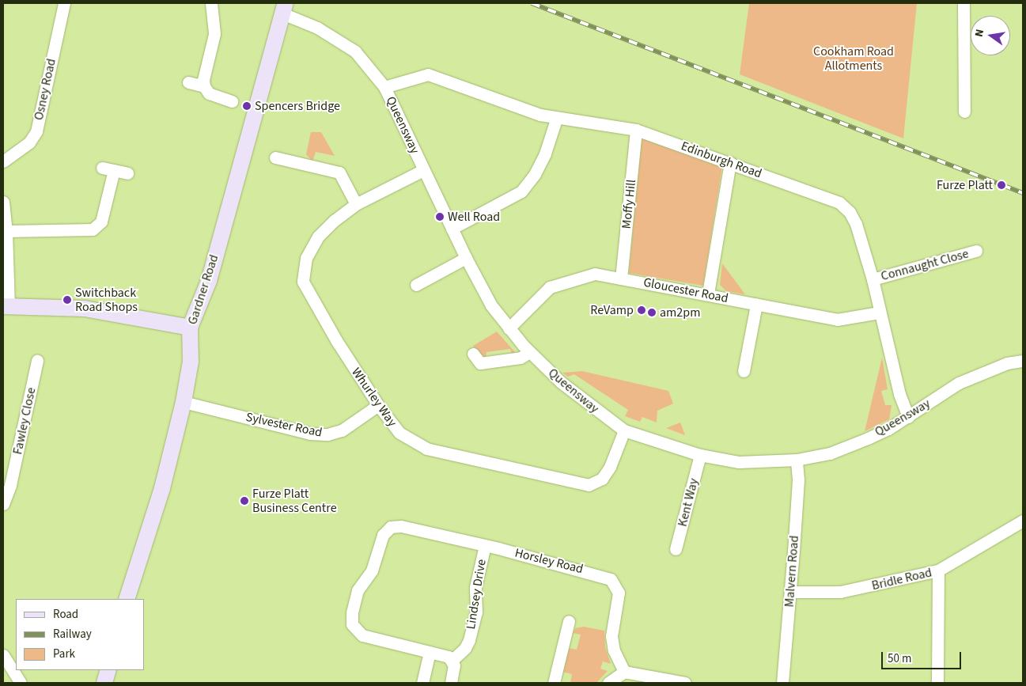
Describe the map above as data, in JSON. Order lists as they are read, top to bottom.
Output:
{
  "streets": {
    "main road": ["Gardner Road"],
    "street": [
      "Osney Road",
      "Queensway",
      "Edinburgh Road",
      "Moffy Hill",
      "Connaught Close",
      "Gloucester Road",
      "Whurley Way",
      "Fawley Close",
      "Sylvester Road",
      "Kent Way",
      "Horsley Road",
      "Malvern Road",
      "Bridle Road",
      "Lindsey Drive"
    ]
  },
  "crossings": [
    ["Queensway", "Edinburgh Road"],
    ["Queensway", "Gardner Road"],
    ["Queensway", "Gloucester Road"],
    ["Queensway", "Whurley Way"],
    ["Queensway", "Kent Way"],
    ["Queensway", "Malvern Road"],
    ["Edinburgh Road", "Moffy Hill"],
    ["Edinburgh Road", "Connaught Close"],
    ["Edinburgh Road", "Gloucester Road"],
    ["Moffy Hill", "Gloucester Road"],
    ["Gardner Road", "Sylvester Road"],
    ["Whurley Way", "Sylvester Road"],
    ["Horsley Road", "Lindsey Drive"],
    ["Malvern Road", "Bridle Road"]
  ],
  "parks": ["Cookham Road Allotments"],
  "places": [
    "Spencers Bridge",
    "Furze Platt",
    "Well Road",
    "Switchback Road Shops",
    "ReVamp",
    "am2pm",
    "Furze Platt Business Centre"
  ],
  "legend": ["Road", "Railway", "Park"],
  "scale_bar": "50 m",
  "north": "left"
}
